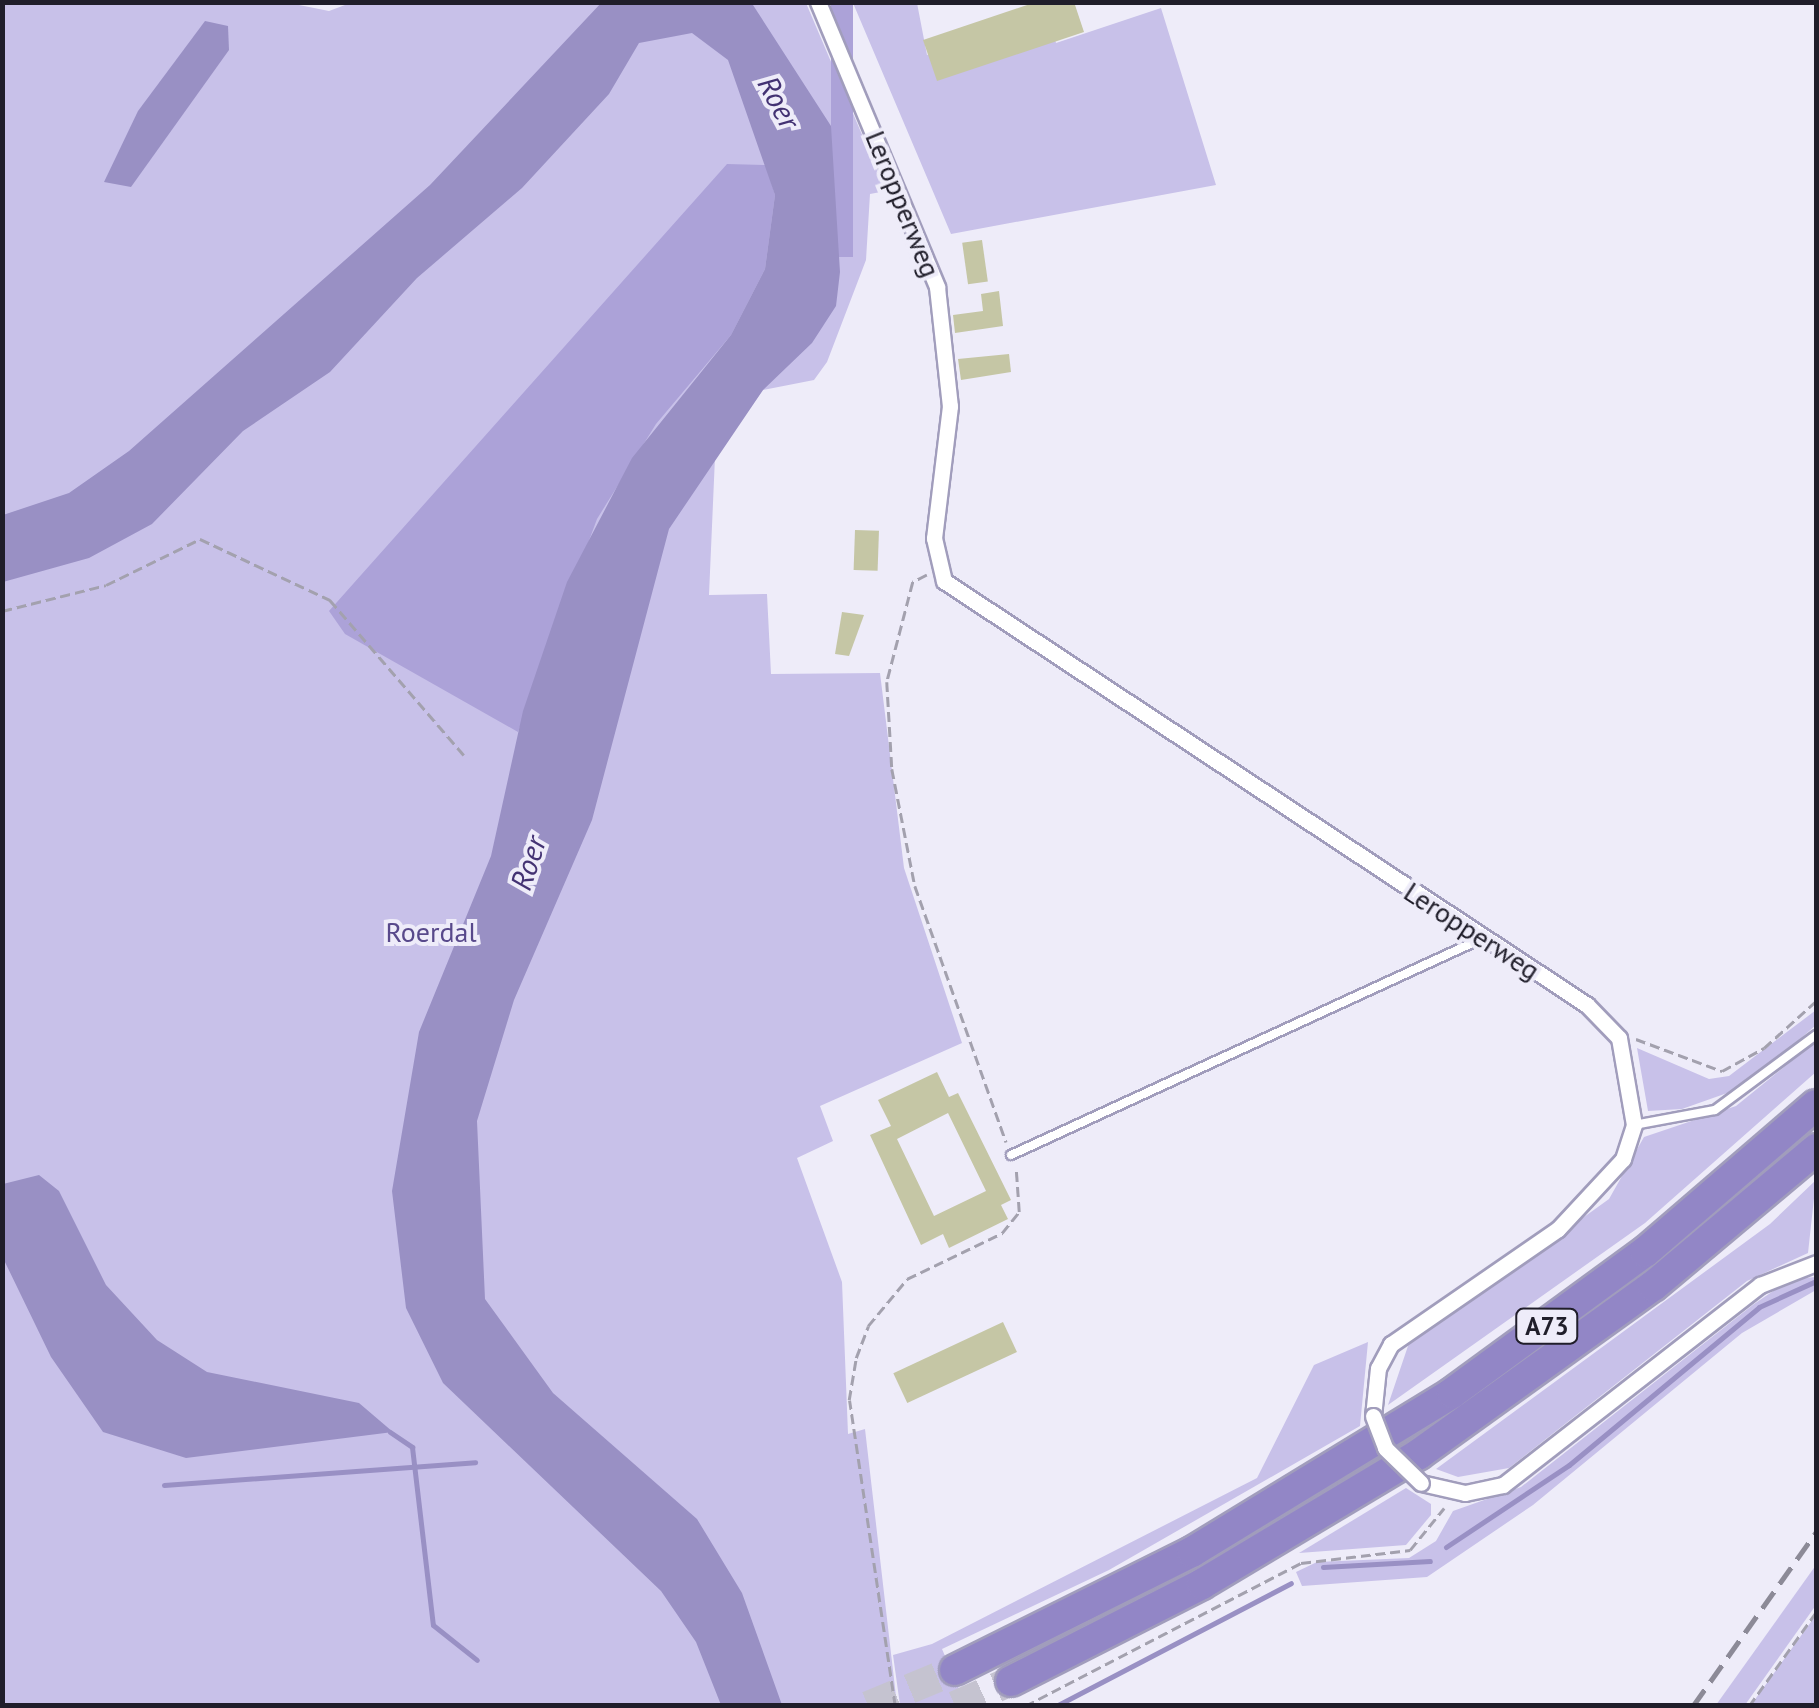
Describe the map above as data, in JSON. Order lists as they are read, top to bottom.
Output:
{
  "streets": {
    "highway": ["A73"],
    "street": ["Leropperweg"]
  },
  "water": ["Roer"],
  "parks": ["Roerdal"]
}
